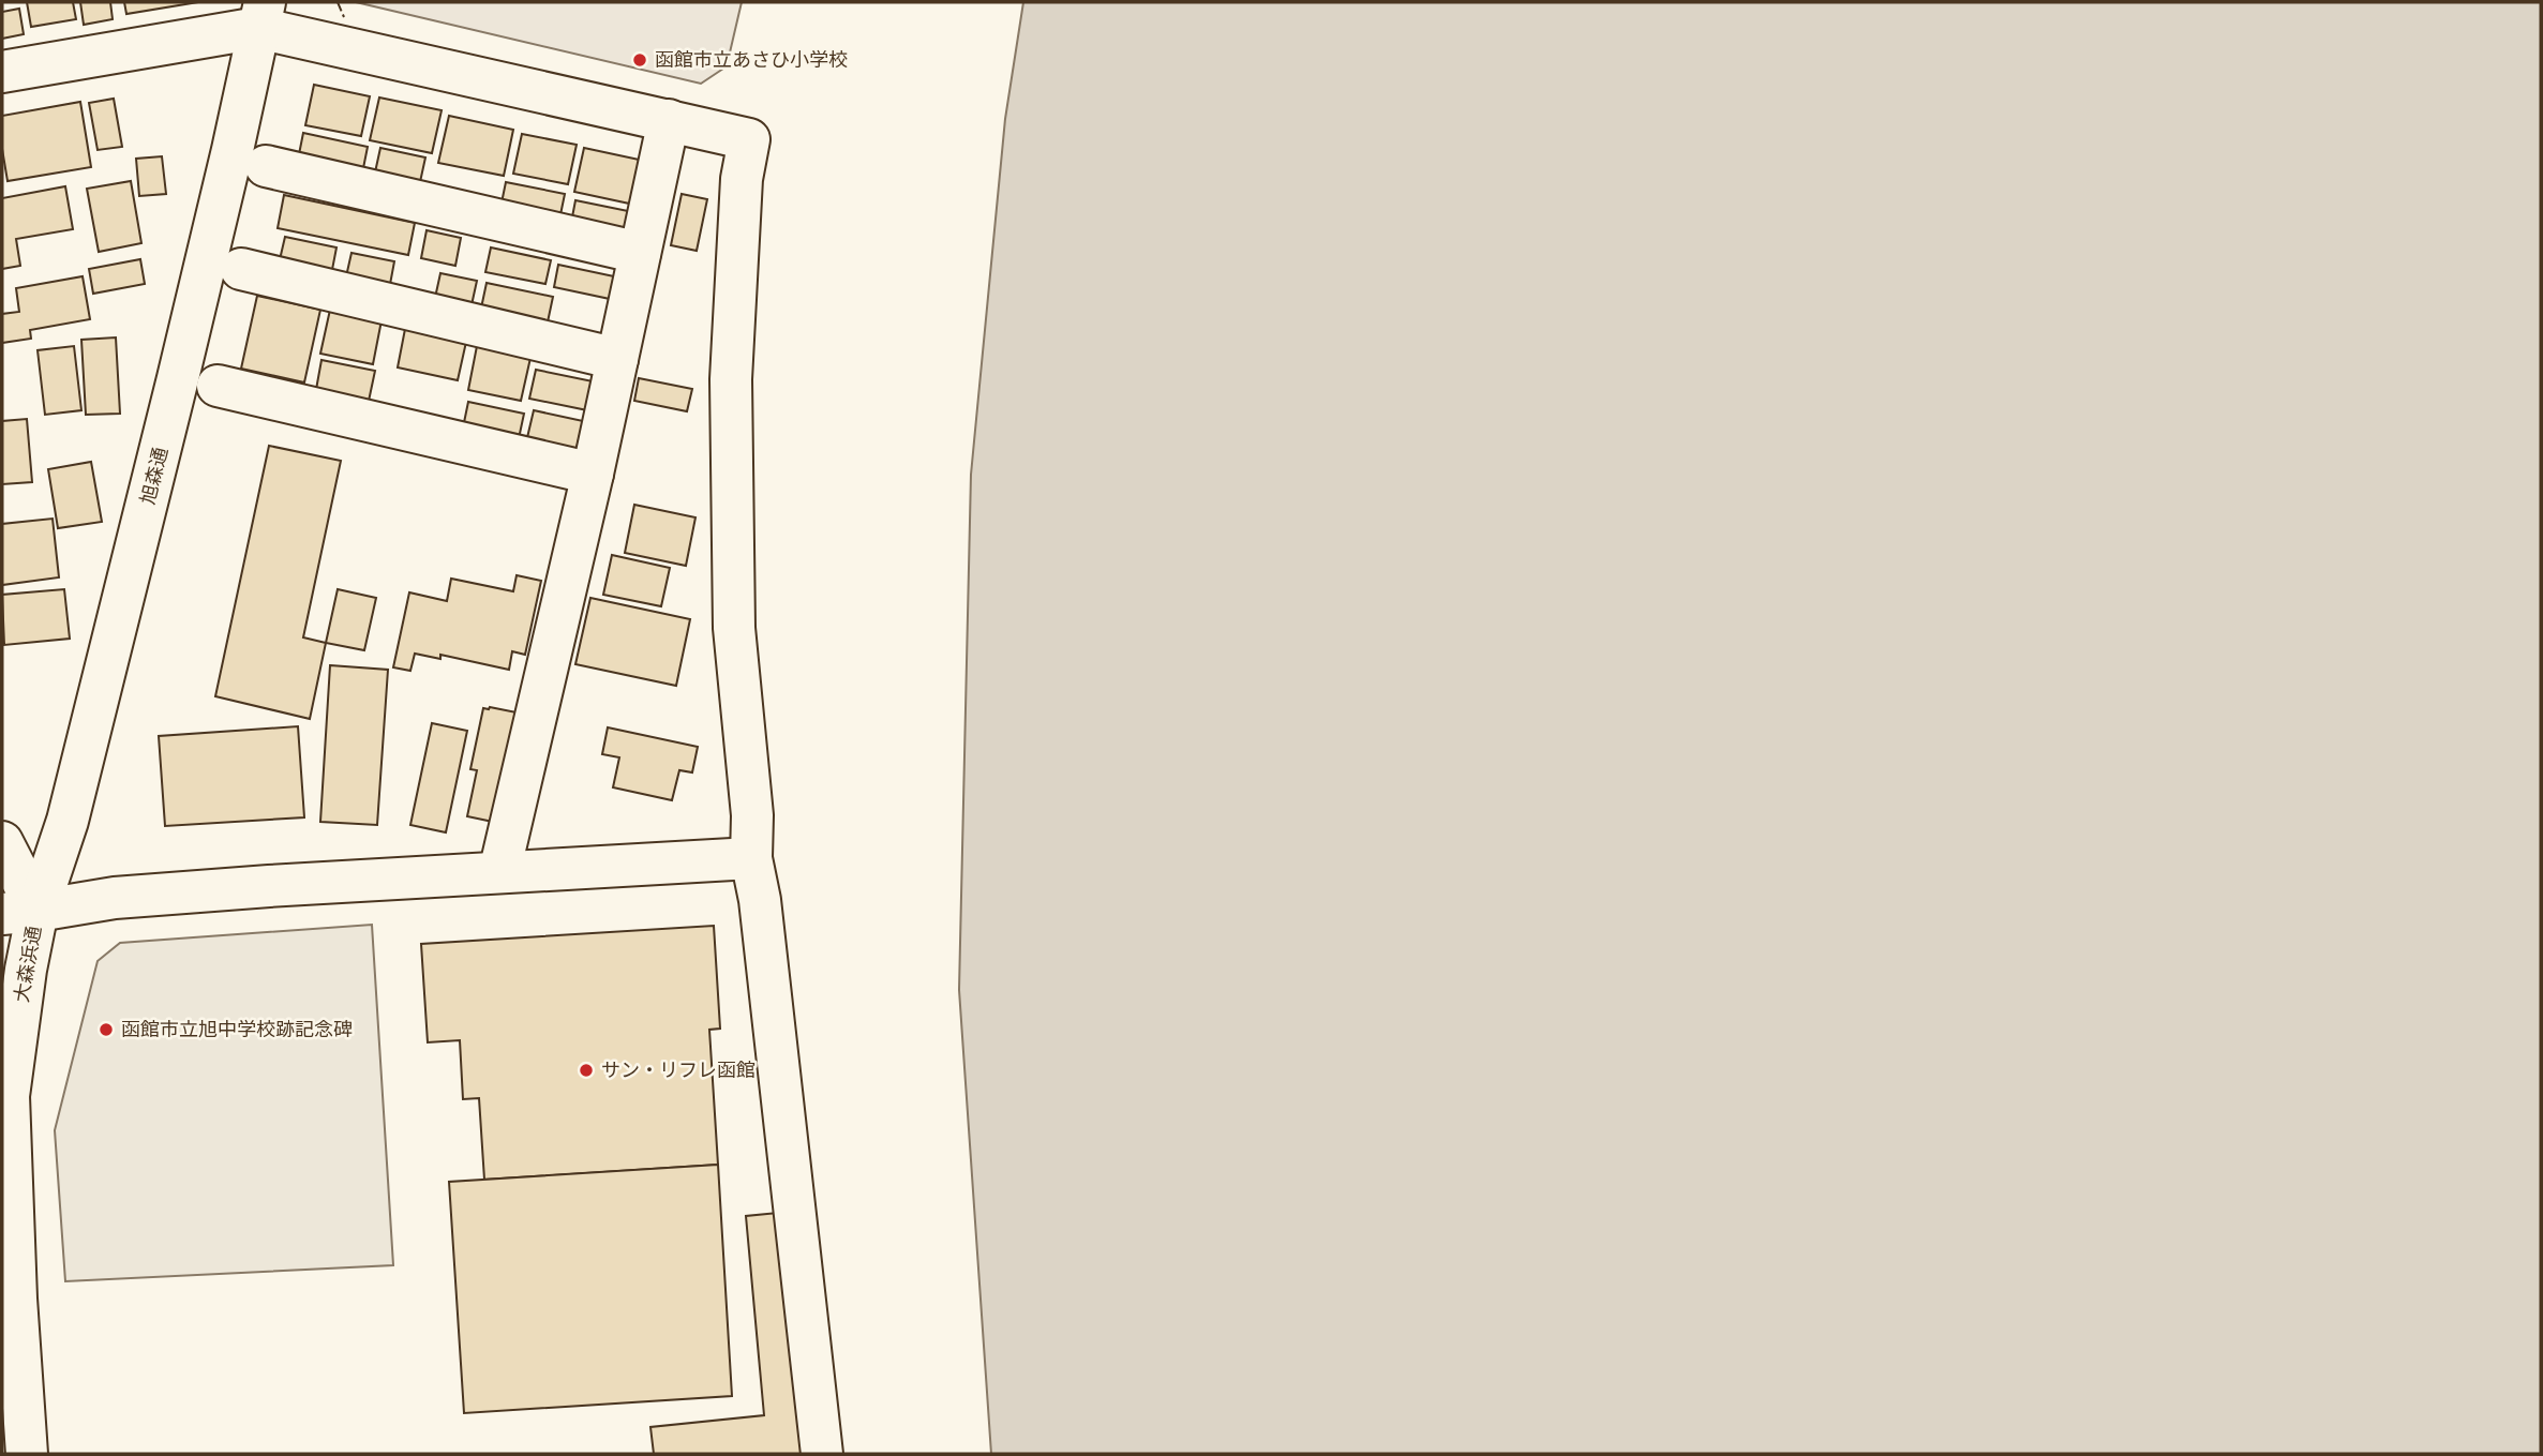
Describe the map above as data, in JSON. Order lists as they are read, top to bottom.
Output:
{
  "streets": {
    "street": ["旭森通", "大森浜通"]
  },
  "crossings": [
    ["旭森通", "大森浜通"]
  ],
  "places": ["函館市立あさひ小学校", "函館市立旭中学校跡記念碑", "サン・リフレ函館"]
}
